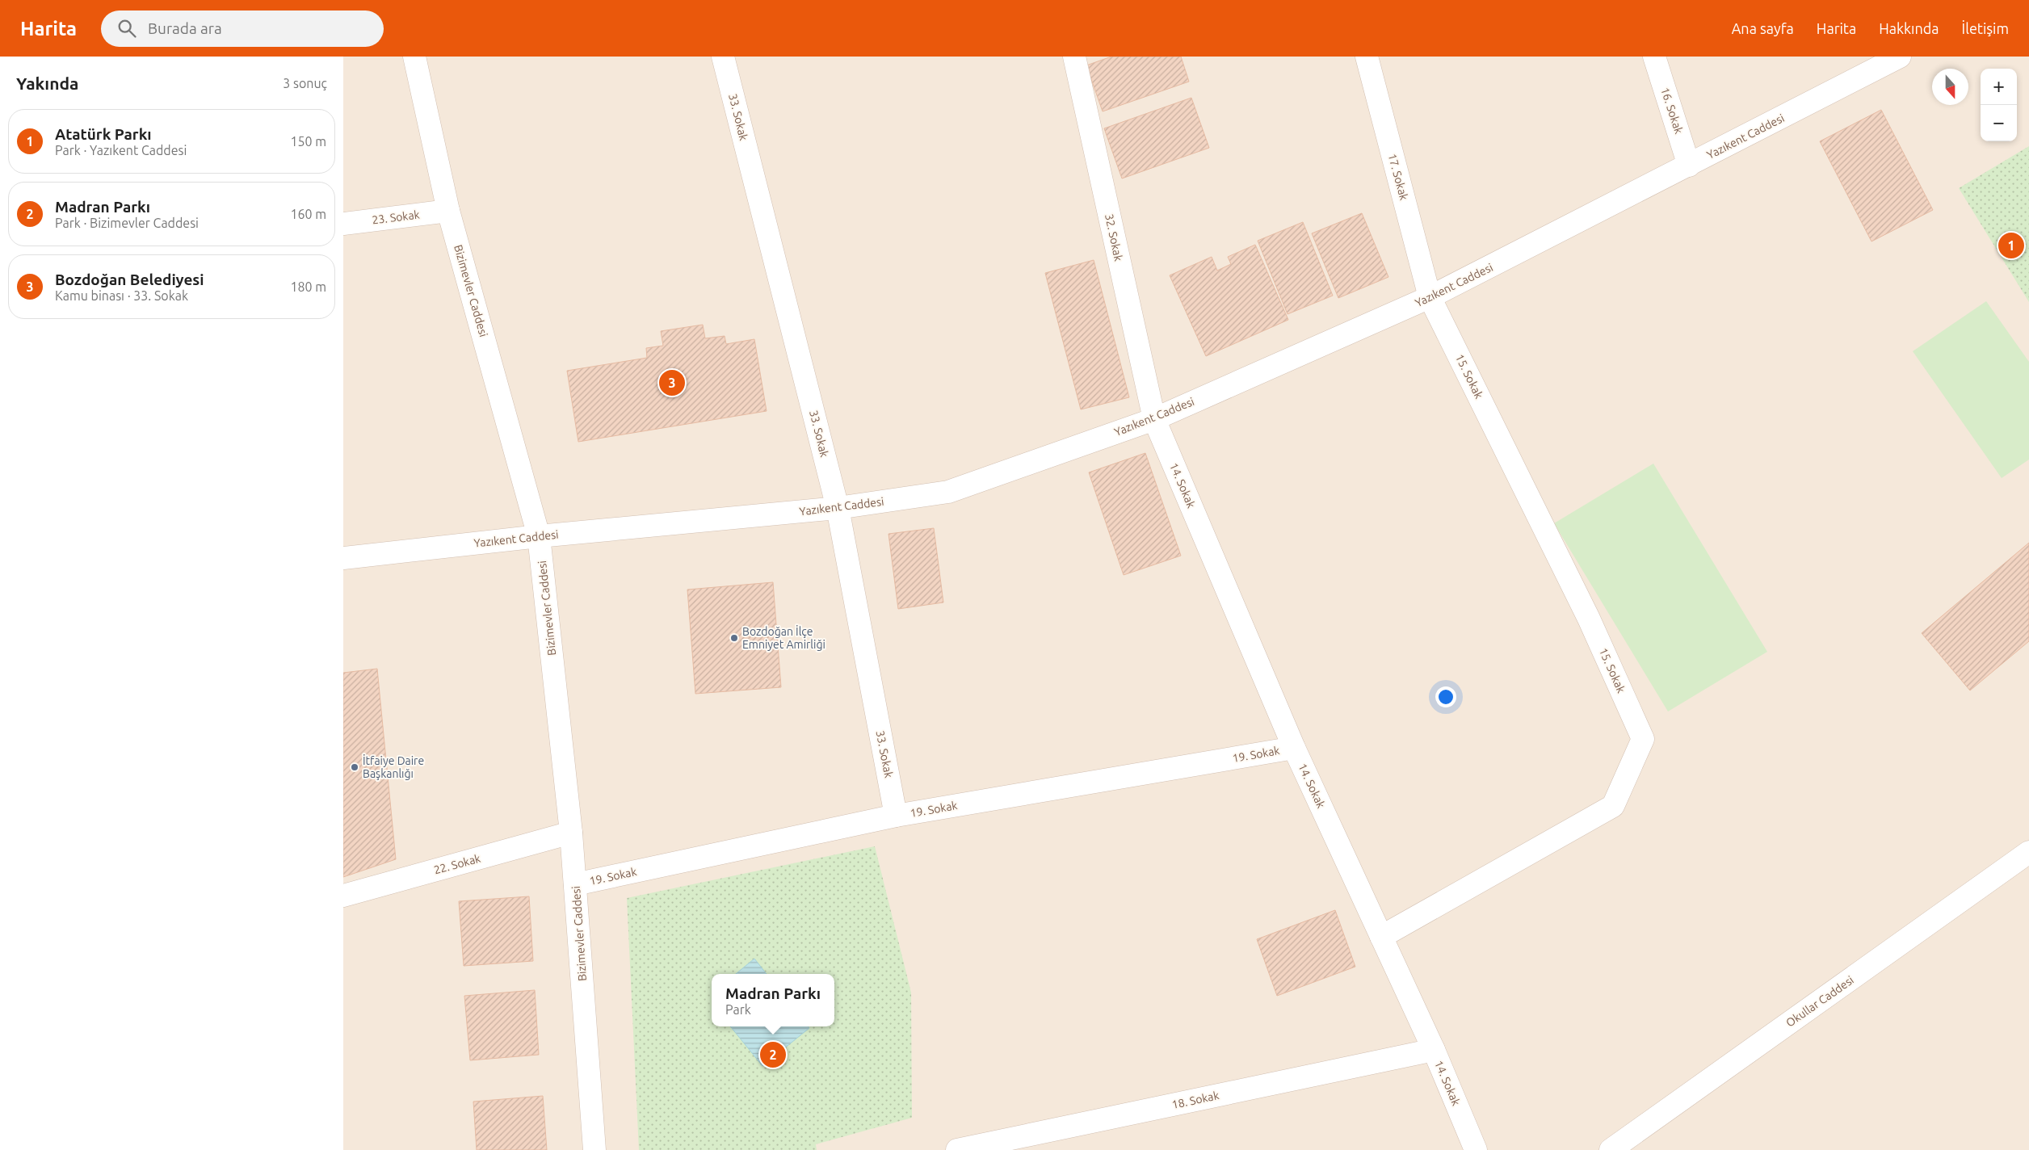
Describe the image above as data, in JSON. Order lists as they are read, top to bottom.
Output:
{
  "streets": {
    "street": [
      "16. Sokak",
      "33. Sokak",
      "Yazıkent Caddesi",
      "17. Sokak",
      "23. Sokak",
      "32. Sokak",
      "Bizimevler Caddesi",
      "15. Sokak",
      "14. Sokak",
      "19. Sokak",
      "22. Sokak",
      "Okullar Caddesi",
      "18. Sokak"
    ]
  },
  "crossings": [
    ["16. Sokak", "Yazıkent Caddesi"],
    ["33. Sokak", "Yazıkent Caddesi"],
    ["33. Sokak", "19. Sokak"],
    ["Yazıkent Caddesi", "17. Sokak"],
    ["Yazıkent Caddesi", "32. Sokak"],
    ["Yazıkent Caddesi", "Bizimevler Caddesi"],
    ["Yazıkent Caddesi", "15. Sokak"],
    ["Yazıkent Caddesi", "14. Sokak"],
    ["17. Sokak", "15. Sokak"],
    ["23. Sokak", "Bizimevler Caddesi"],
    ["32. Sokak", "14. Sokak"],
    ["Bizimevler Caddesi", "19. Sokak"],
    ["Bizimevler Caddesi", "22. Sokak"],
    ["15. Sokak", "14. Sokak"],
    ["14. Sokak", "19. Sokak"],
    ["14. Sokak", "18. Sokak"]
  ],
  "places": ["Bozdoğan İlçe Emniyet Amirliği", "İtfaiye Daire Başkanlığı"],
  "north": "bottom",
  "page": {
    "header": "Harita",
    "search": "Burada ara",
    "nav": [
      "Ana sayfa",
      "Harita",
      "Hakkında",
      "İletişim"
    ],
    "heading": ["Yakında", "3 sonuç"],
    "map_buttons": ["+", "−"],
    "list": [
      {
        "mark": "1",
        "name": "Atatürk Parkı",
        "note": "Park · Yazıkent Caddesi",
        "value": "150 m"
      },
      {
        "mark": "2",
        "name": "Madran Parkı",
        "note": "Park · Bizimevler Caddesi",
        "value": "160 m"
      },
      {
        "mark": "3",
        "name": "Bozdoğan Belediyesi",
        "note": "Kamu binası · 33. Sokak",
        "value": "180 m"
      }
    ],
    "pins": ["1", "3", "2"],
    "popup": ["Madran Parkı", "Park"]
  }
}
